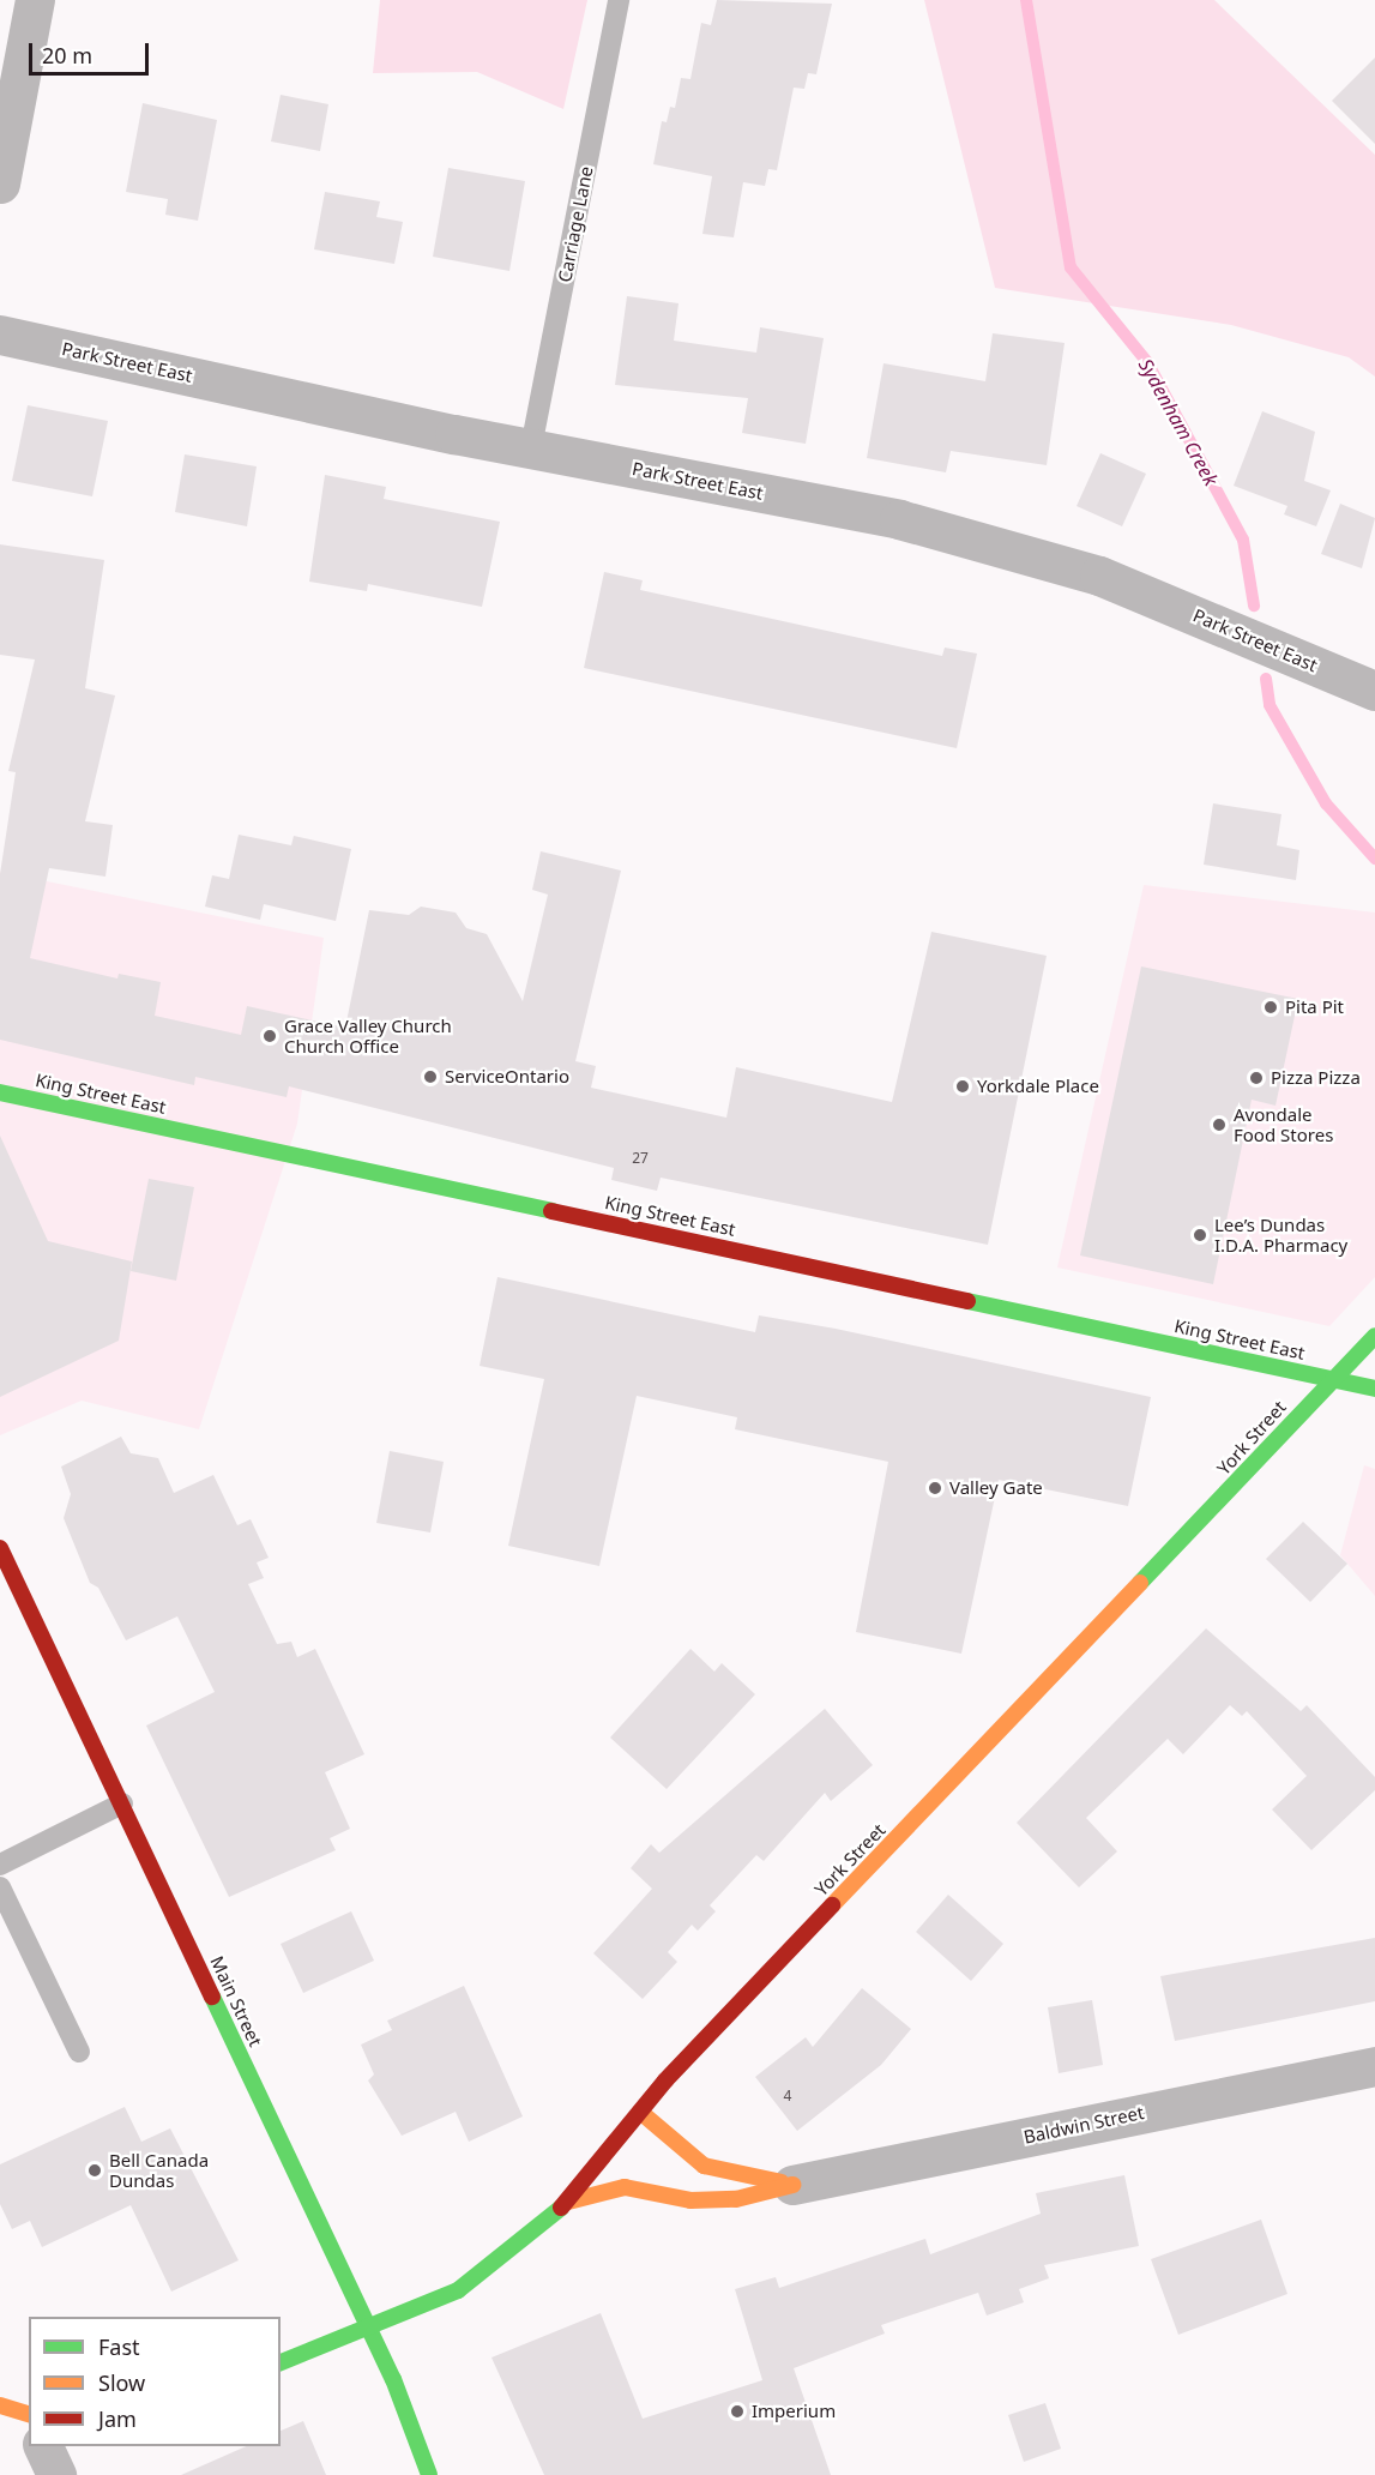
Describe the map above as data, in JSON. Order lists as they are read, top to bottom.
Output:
{
  "streets": {
    "main road": ["King Street East", "York Street", "Main Street"],
    "street": ["Park Street East", "Baldwin Street"],
    "lane": ["Carriage Lane"]
  },
  "crossings": [
    ["Carriage Lane", "Park Street East"],
    ["King Street East", "York Street"],
    ["York Street", "Main Street"]
  ],
  "water": ["Sydenham Creek"],
  "places": [
    "Pita Pit",
    "Grace Valley Church Church Office",
    "ServiceOntario",
    "Pizza Pizza",
    "Yorkdale Place",
    "Avondale Food Stores",
    "Lee’s Dundas I.D.A. Pharmacy",
    "Valley Gate",
    "Bell Canada Dundas",
    "Imperium"
  ],
  "house_numbers": ["27", "4"],
  "legend": ["Fast", "Slow", "Jam"],
  "scale_bar": "20 m"
}
